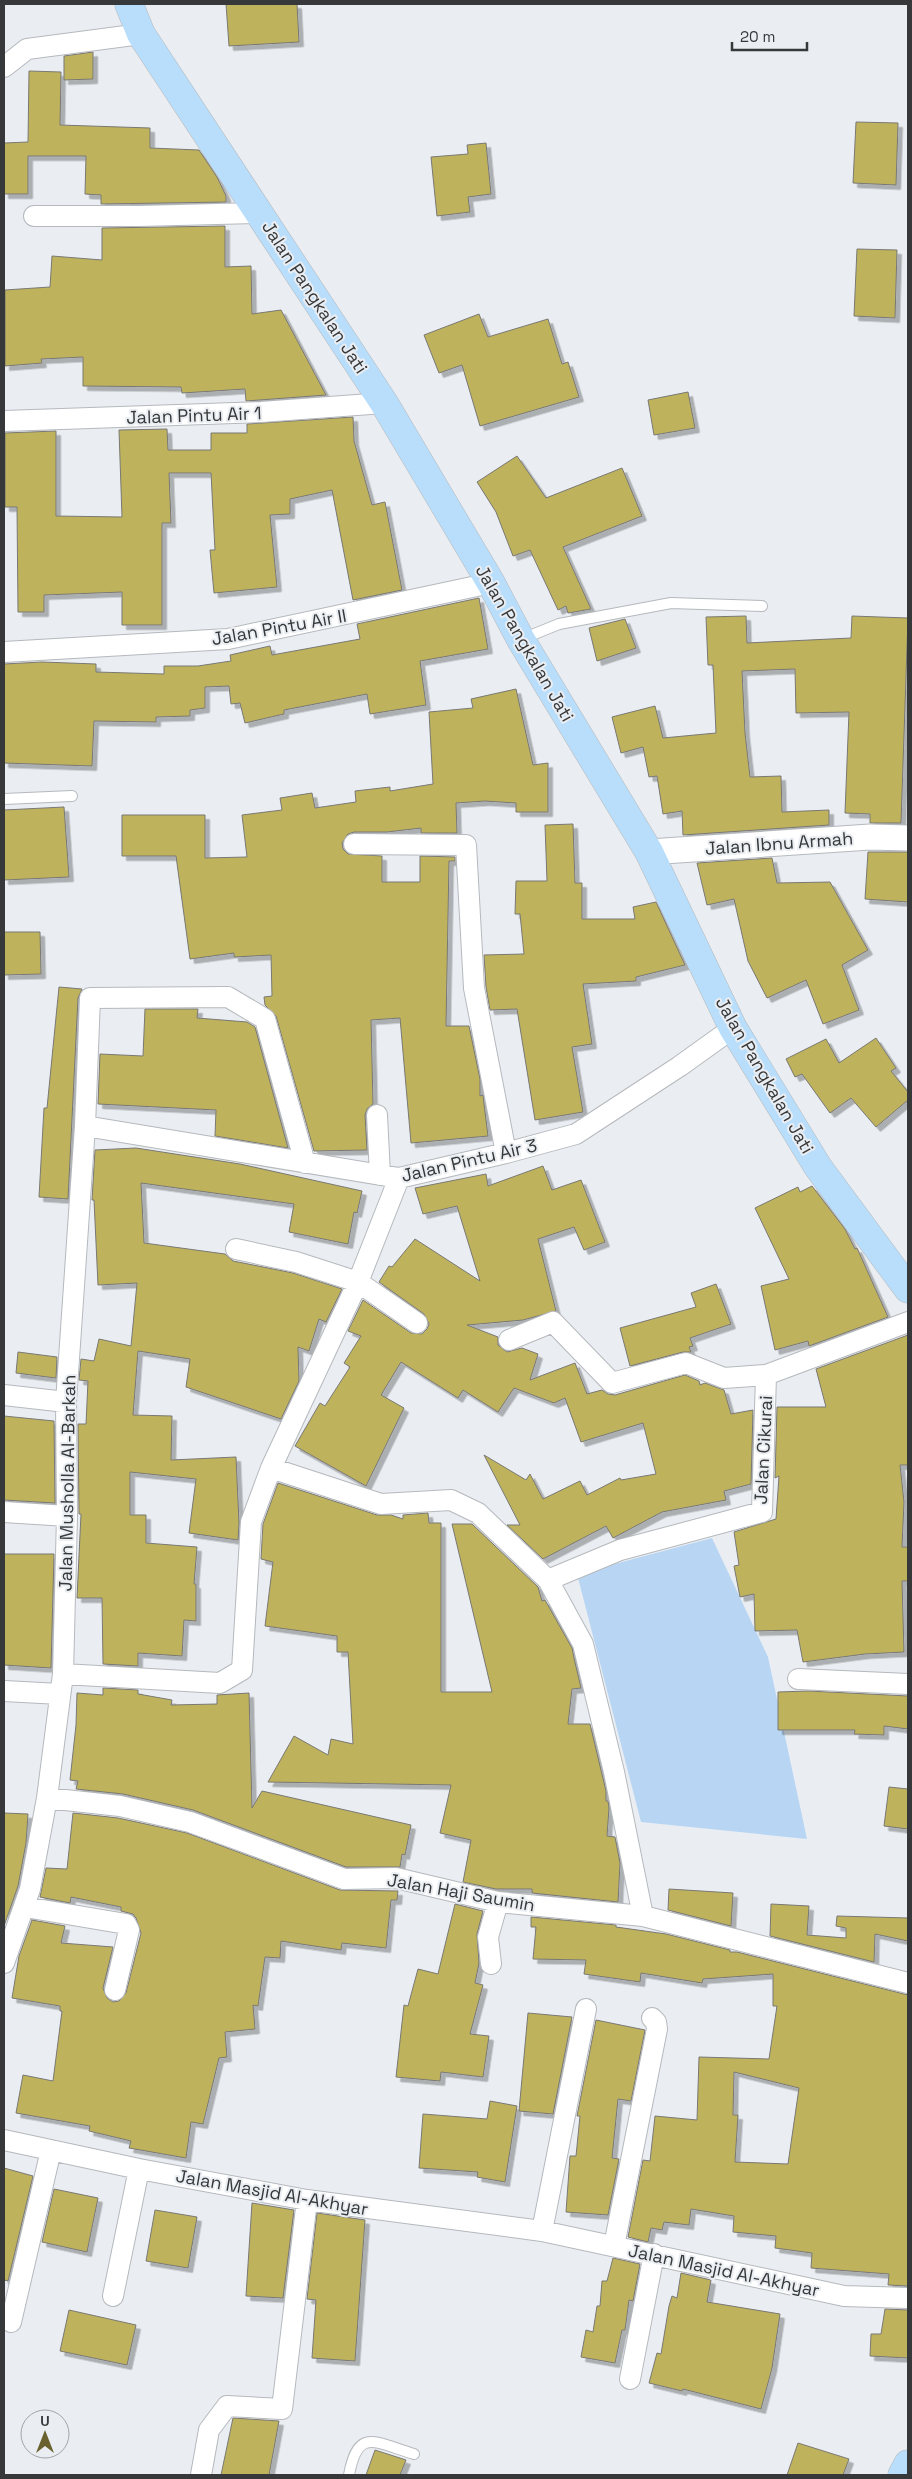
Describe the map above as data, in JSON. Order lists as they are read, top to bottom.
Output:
{
  "streets": {
    "main road": ["Jalan Pangkalan Jati"],
    "street": [
      "Jalan Pintu Air 1",
      "Jalan Pintu Air II",
      "Jalan Ibnu Armah",
      "Jalan Pintu Air 3",
      "Jalan Cikurai",
      "Jalan Musholla Al-Barkah",
      "Jalan Haji Saumin",
      "Jalan Masjid Al-Akhyar"
    ]
  },
  "crossings": [
    ["Jalan Pangkalan Jati", "Jalan Pintu Air 1"],
    ["Jalan Pangkalan Jati", "Jalan Pintu Air II"],
    ["Jalan Pangkalan Jati", "Jalan Ibnu Armah"],
    ["Jalan Pangkalan Jati", "Jalan Pintu Air 3"],
    ["Jalan Pintu Air 3", "Jalan Musholla Al-Barkah"],
    ["Jalan Musholla Al-Barkah", "Jalan Haji Saumin"]
  ],
  "scale_bar": "20 m",
  "north": "top"
}
